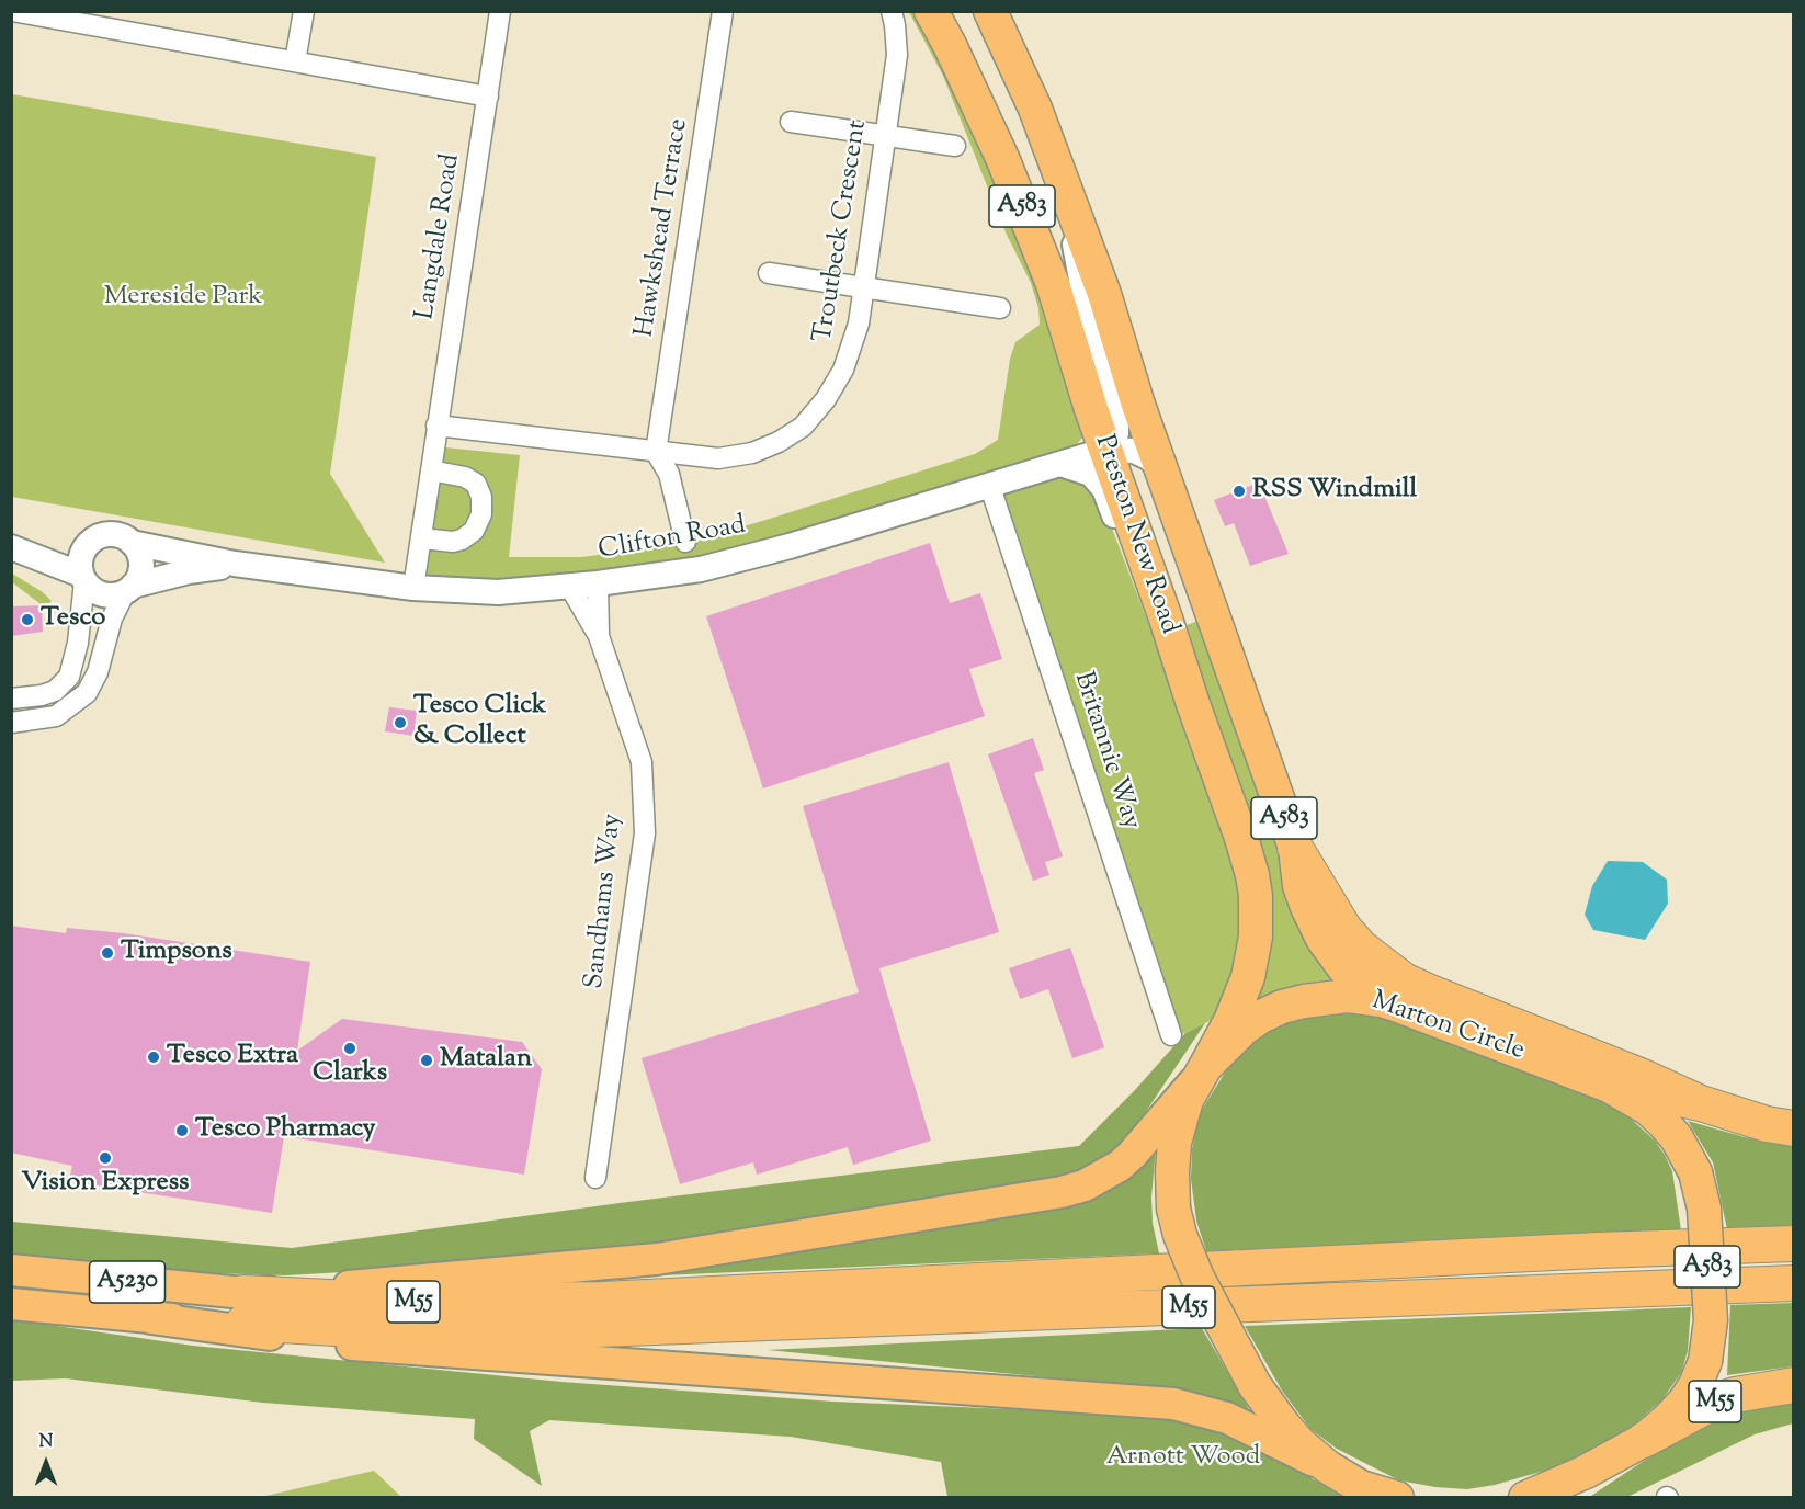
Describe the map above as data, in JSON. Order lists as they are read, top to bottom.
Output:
{
  "streets": {
    "highway": [
      "A583",
      "Preston New Road",
      "Marton Circle",
      "M55"
    ],
    "main road": ["A5230"],
    "street": [
      "Hawkshead Terrace",
      "Troutbeck Crescent",
      "Langdale Road",
      "Clifton Road",
      "Britannic Way",
      "Sandhams Way"
    ]
  },
  "crossings": [
    ["A583", "Preston New Road"],
    ["A583", "Clifton Road"],
    ["A583", "Marton Circle"],
    ["Hawkshead Terrace", "Troutbeck Crescent"],
    ["Troutbeck Crescent", "Langdale Road"],
    ["Langdale Road", "Clifton Road"],
    ["Preston New Road", "Clifton Road"],
    ["Preston New Road", "Marton Circle"],
    ["Clifton Road", "Britannic Way"],
    ["Clifton Road", "Sandhams Way"],
    ["Marton Circle", "M55"],
    ["A5230", "M55"]
  ],
  "parks": ["Mereside Park", "Arnott Wood"],
  "places": [
    "RSS Windmill",
    "Tesco",
    "Tesco Click & Collect",
    "Timpsons",
    "Clarks",
    "Tesco Extra",
    "Matalan",
    "Tesco Pharmacy",
    "Vision Express"
  ],
  "north": "top"
}
